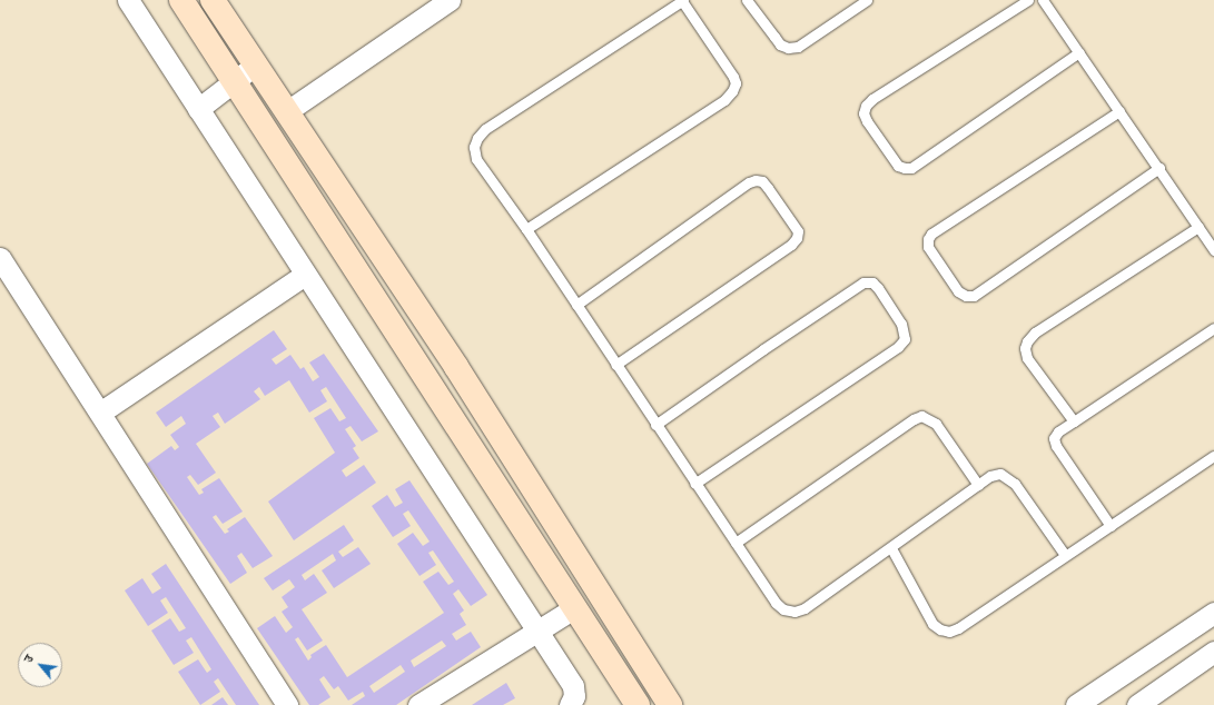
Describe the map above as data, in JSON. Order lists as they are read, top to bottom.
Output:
{
  "north": "top left"
}
